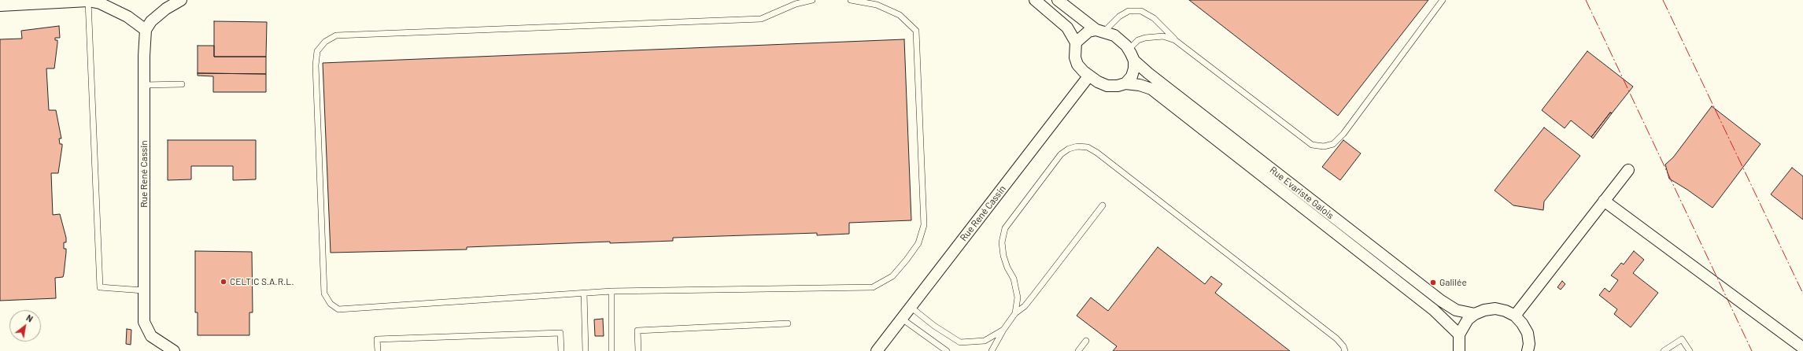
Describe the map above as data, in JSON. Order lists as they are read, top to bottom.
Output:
{
  "streets": {
    "street": ["Rue René Cassin", "Rue Evariste Galois"]
  },
  "crossings": [
    ["Rue René Cassin", "Rue Evariste Galois"]
  ],
  "places": ["CELTIC S.A.R.L.", "Galilée"],
  "north": "top right"
}
